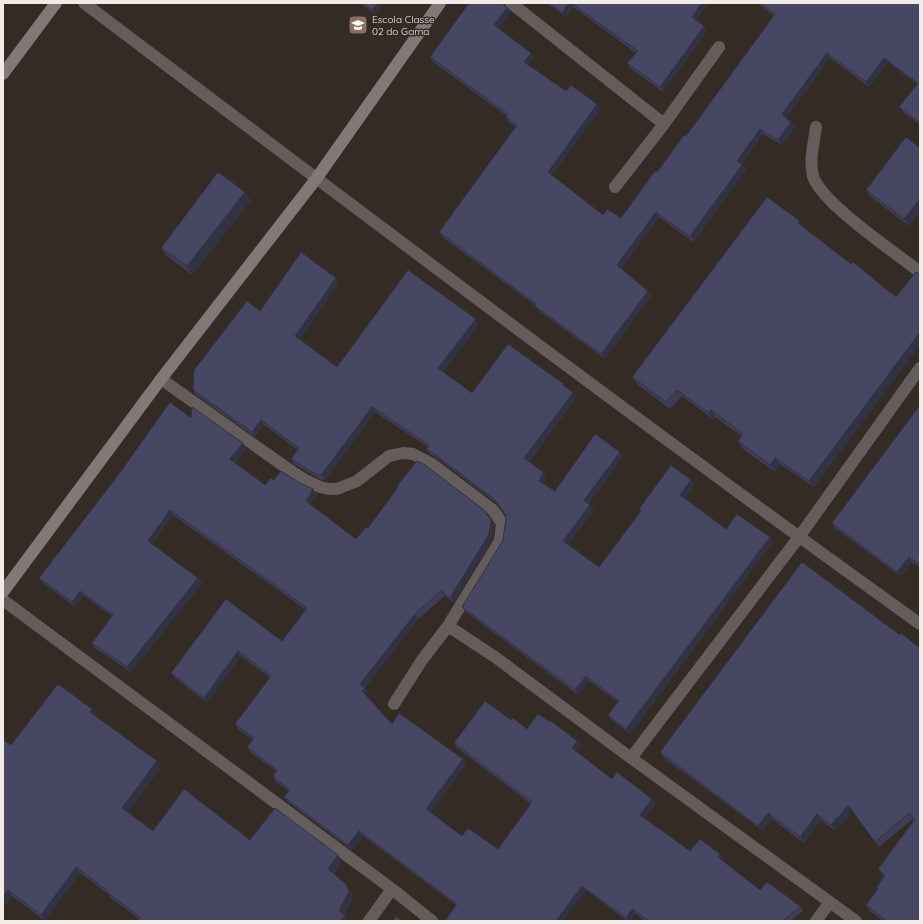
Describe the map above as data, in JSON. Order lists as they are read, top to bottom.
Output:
{
  "places": {
    "school or university": ["Escola Classe 02 do Gama"]
  }
}
